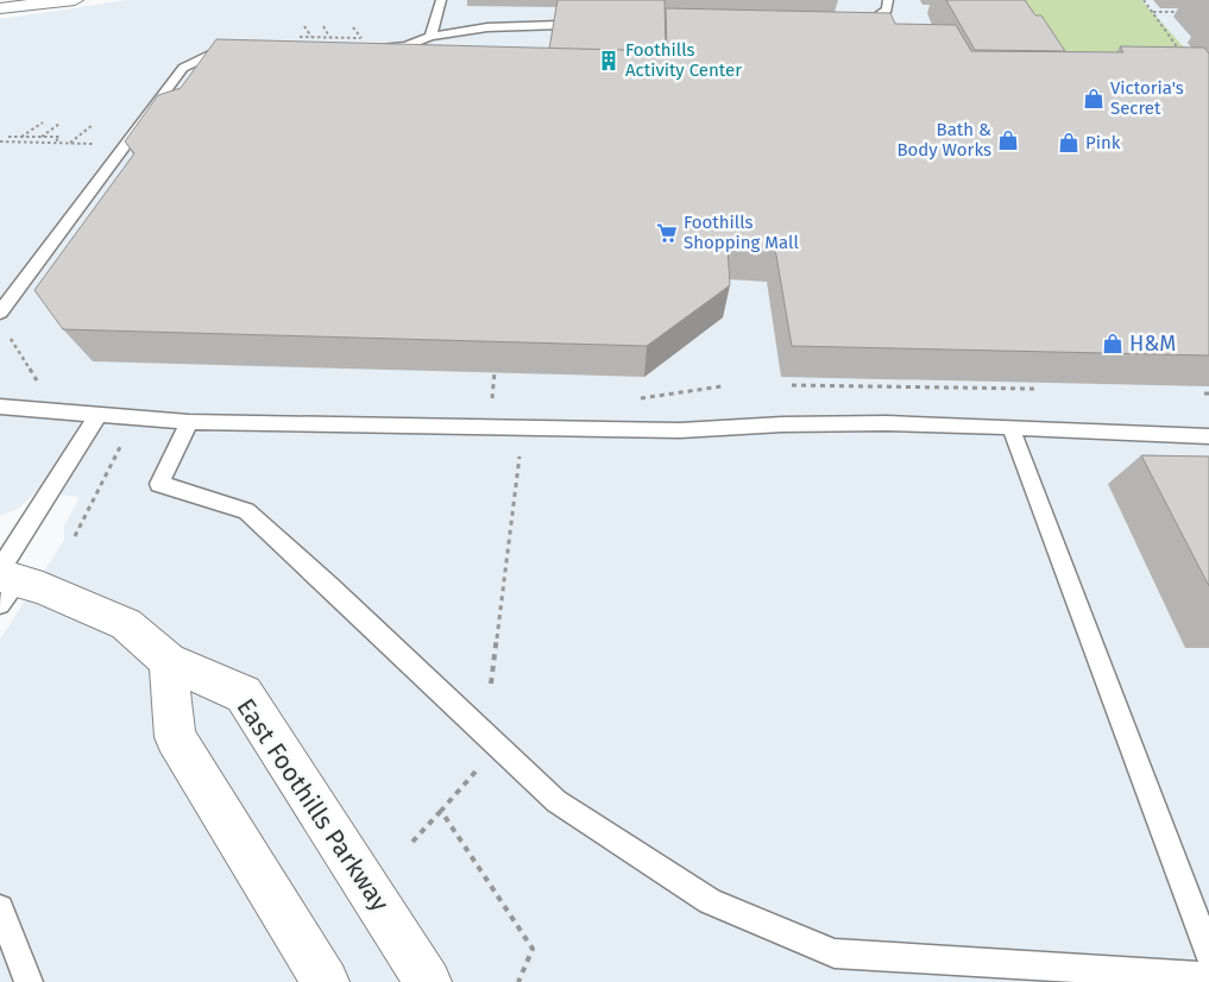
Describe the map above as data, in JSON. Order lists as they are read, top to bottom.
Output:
{
  "streets": {
    "street": ["East Foothills Parkway"]
  },
  "places": {
    "building": ["Foothills Activity Center"],
    "shop": [
      "Victoria's Secret",
      "Bath & Body Works",
      "Pink",
      "H&M"
    ],
    "supermarket": ["Foothills Shopping Mall"]
  }
}
